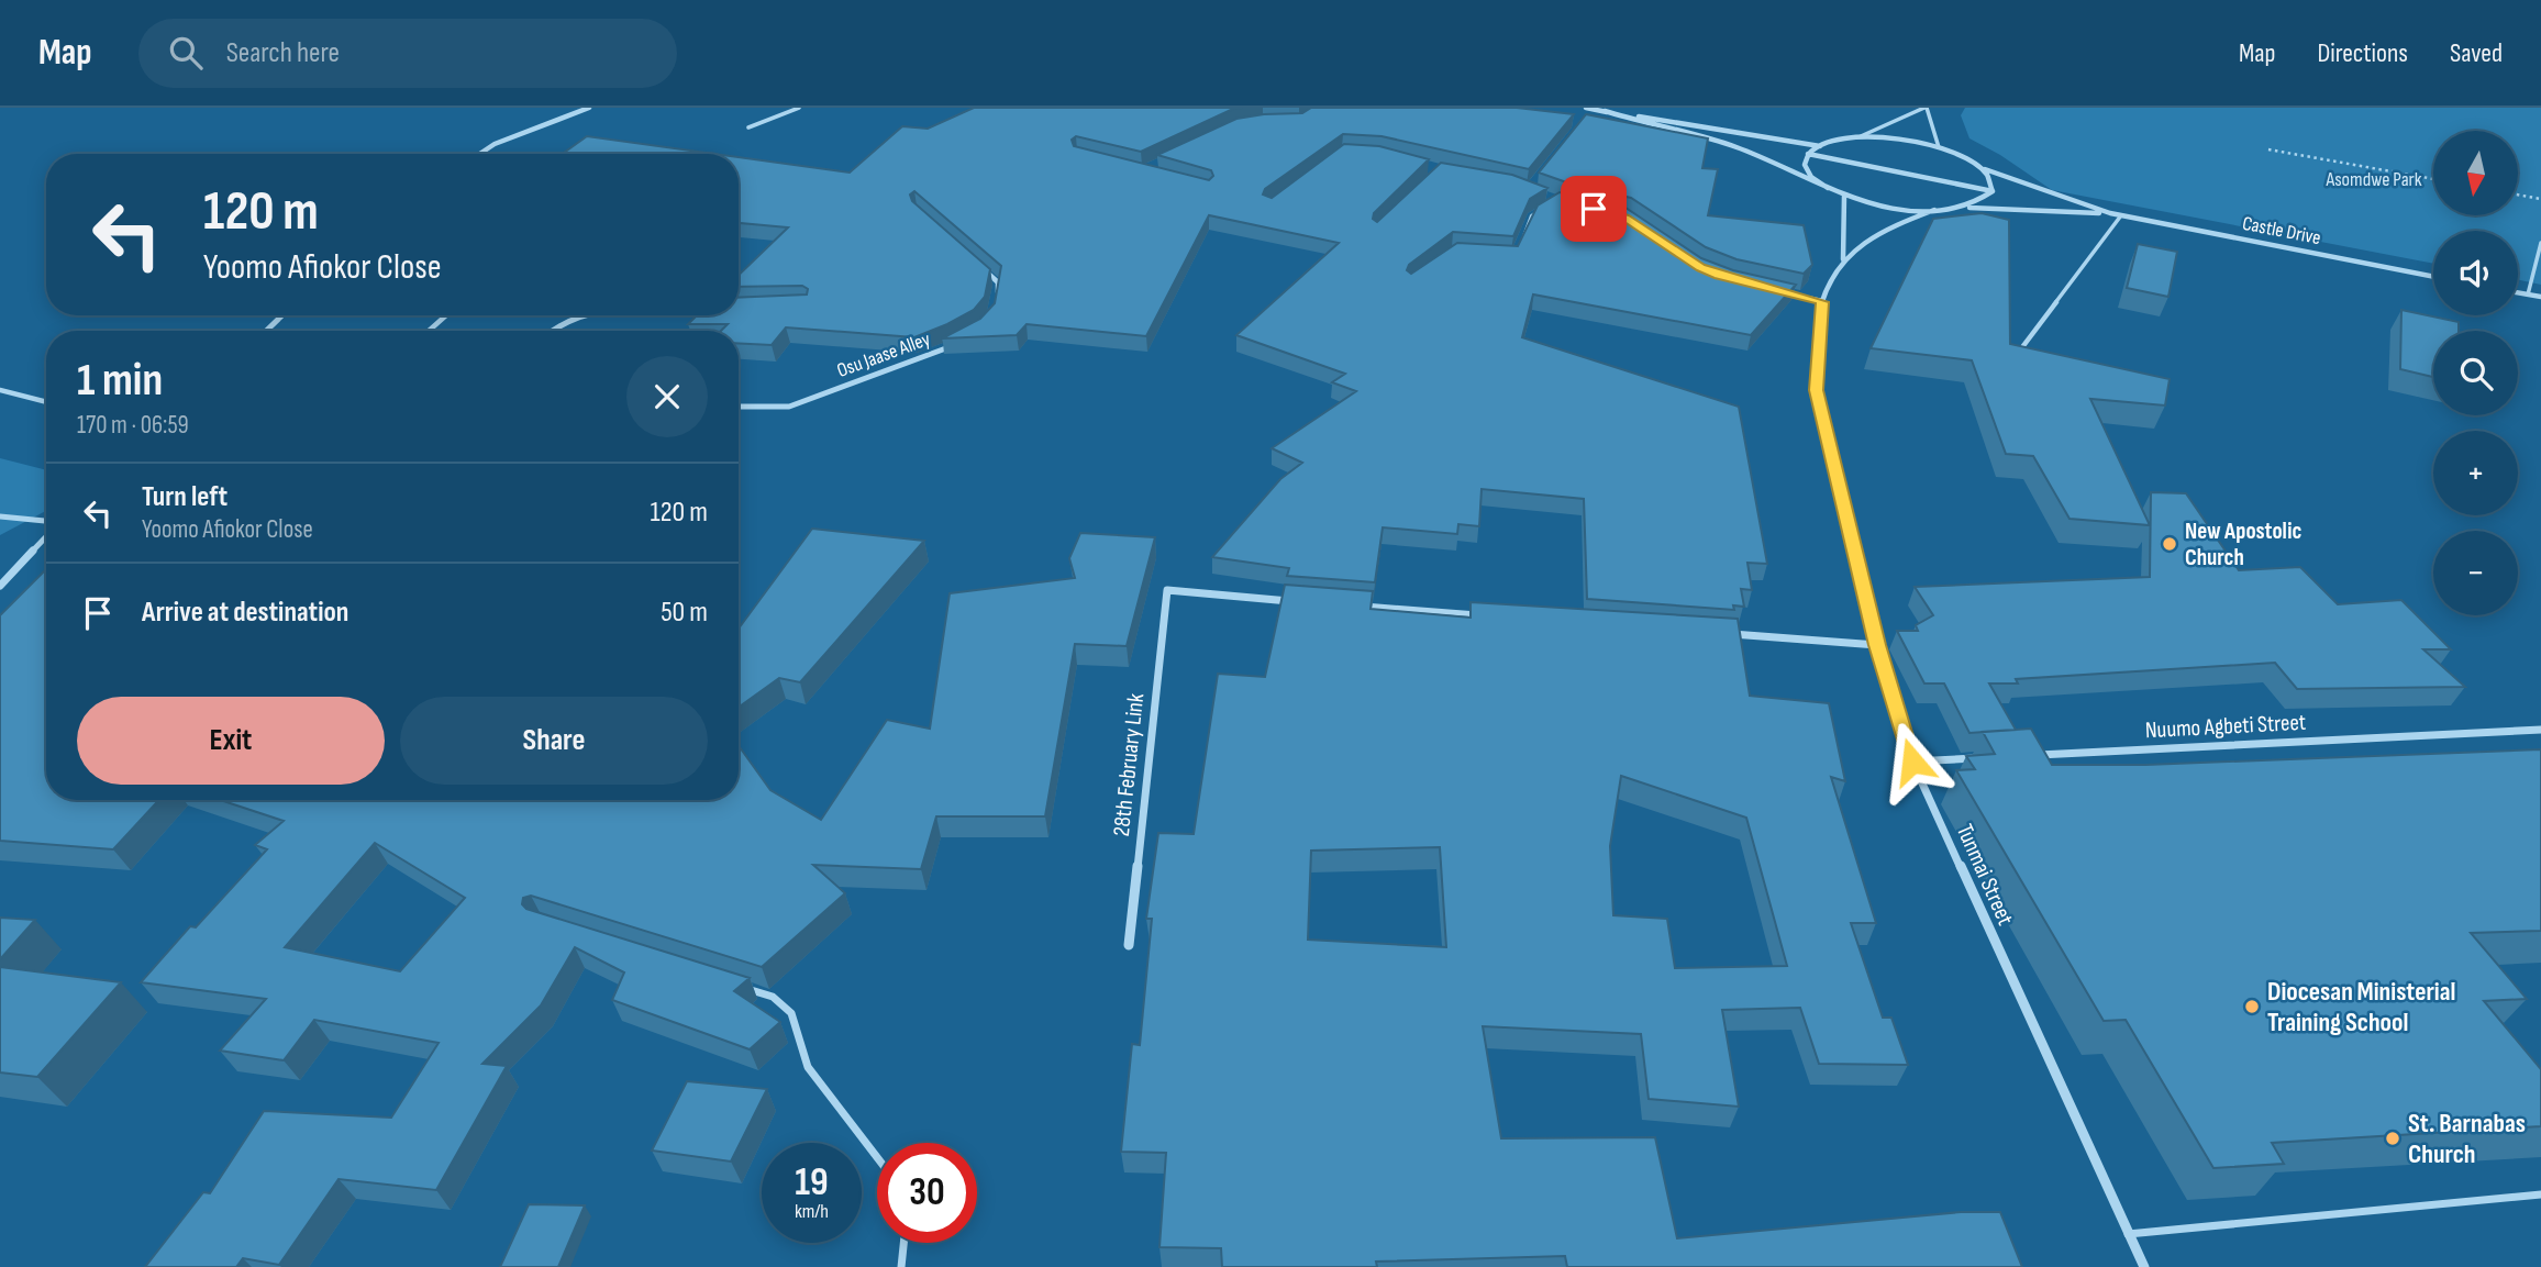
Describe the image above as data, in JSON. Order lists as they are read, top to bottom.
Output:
{
  "streets": {
    "street": [
      "Castle Drive",
      "Osu Jaase Alley",
      "Nuumo Agbeti Street",
      "28th February Link",
      "Tunmai Street"
    ]
  },
  "parks": ["Asomdwe Park"],
  "places": ["New Apostolic Church", "Diocesan Ministerial Training School", "St. Barnabas Church"],
  "north": "bottom",
  "page": {
    "header": "Map",
    "search": "Search here",
    "nav": ["Map", "Directions", "Saved"],
    "map_buttons": ["+", "−"],
    "turn": ["120 m", "Yoomo Afiokor Close"],
    "heading": ["1 min", "170 m · 06:59"],
    "list": [
      {
        "name": "Turn left",
        "note": "Yoomo Afiokor Close",
        "value": "120 m"
      },
      {
        "name": "Arrive at destination",
        "value": "50 m"
      }
    ],
    "buttons": ["Exit", "Share"],
    "speed": "19 km/h",
    "limit": "30"
  }
}
